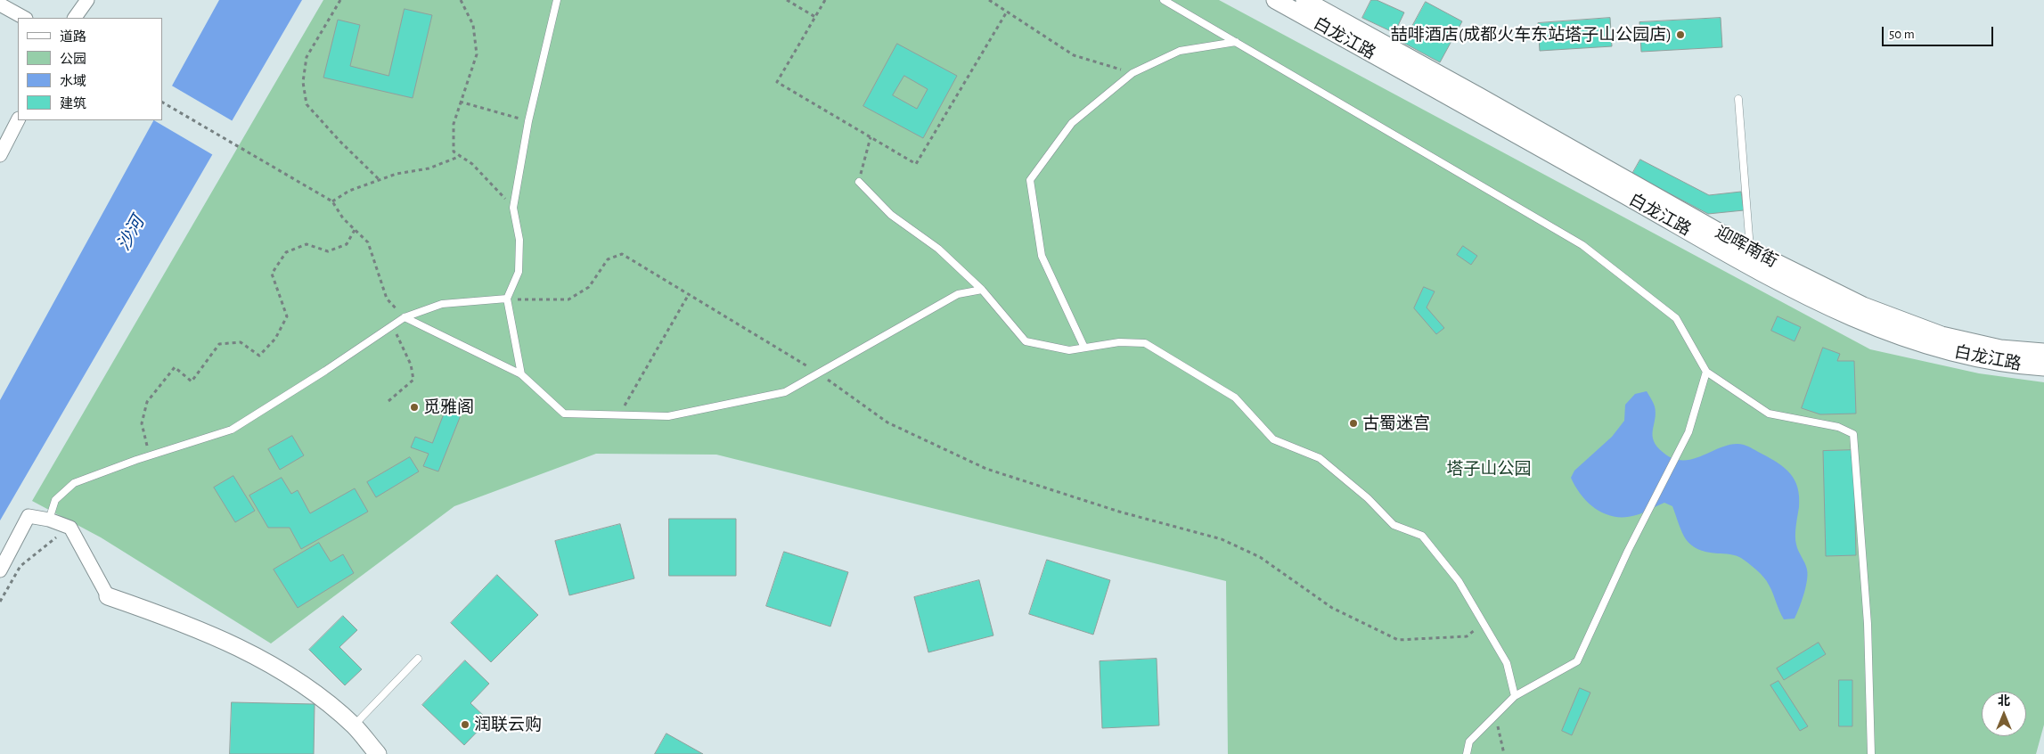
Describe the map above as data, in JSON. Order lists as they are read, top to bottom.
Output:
{
  "streets": {
    "street": ["白龙江路", "迎晖南街"]
  },
  "crossings": [
    ["白龙江路", "迎晖南街"]
  ],
  "water": ["沙河"],
  "parks": ["塔子山公园"],
  "places": [
    "喆啡酒店(成都火车东站塔子山公园店)",
    "觅雅阁",
    "古蜀迷宫",
    "润联云购"
  ],
  "legend": [
    "道路",
    "公园",
    "水域",
    "建筑"
  ],
  "scale_bar": "50 m",
  "north": "top"
}
